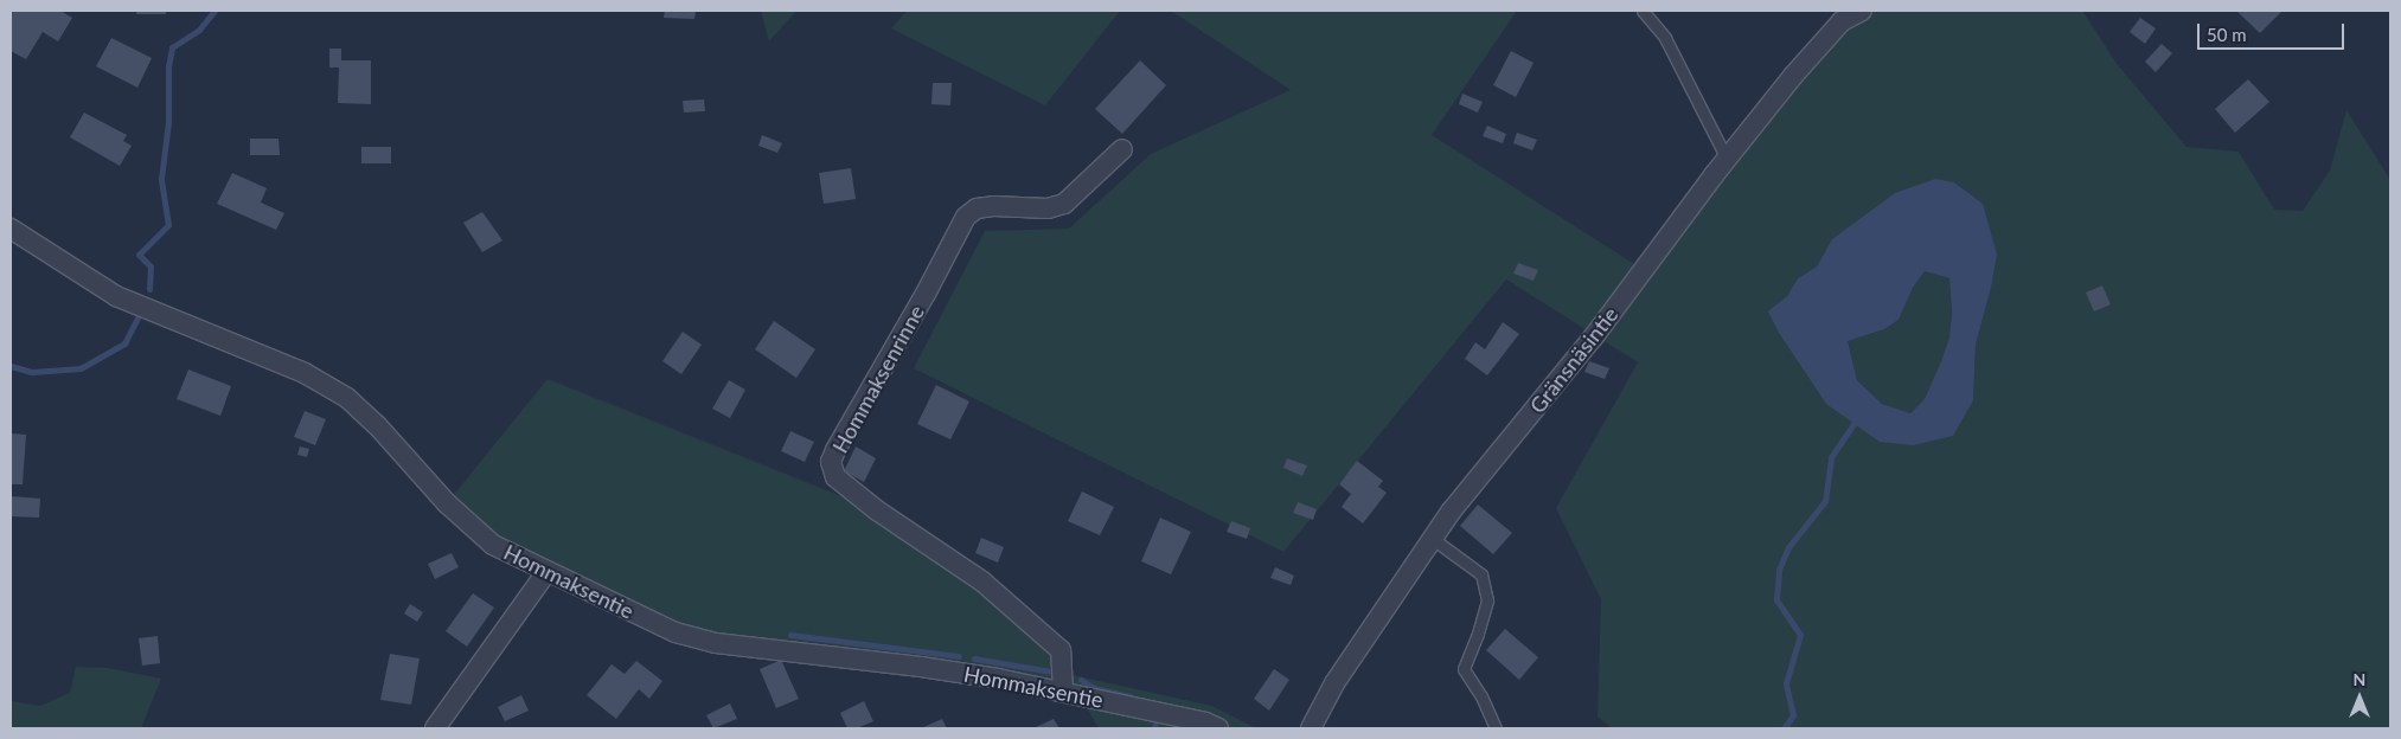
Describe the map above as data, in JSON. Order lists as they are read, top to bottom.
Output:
{
  "streets": {
    "street": ["Gränsnäsintie", "Hommaksenrinne", "Hommaksentie"]
  },
  "crossings": [
    ["Hommaksenrinne", "Hommaksentie"]
  ],
  "scale_bar": "50 m",
  "north": "top"
}
